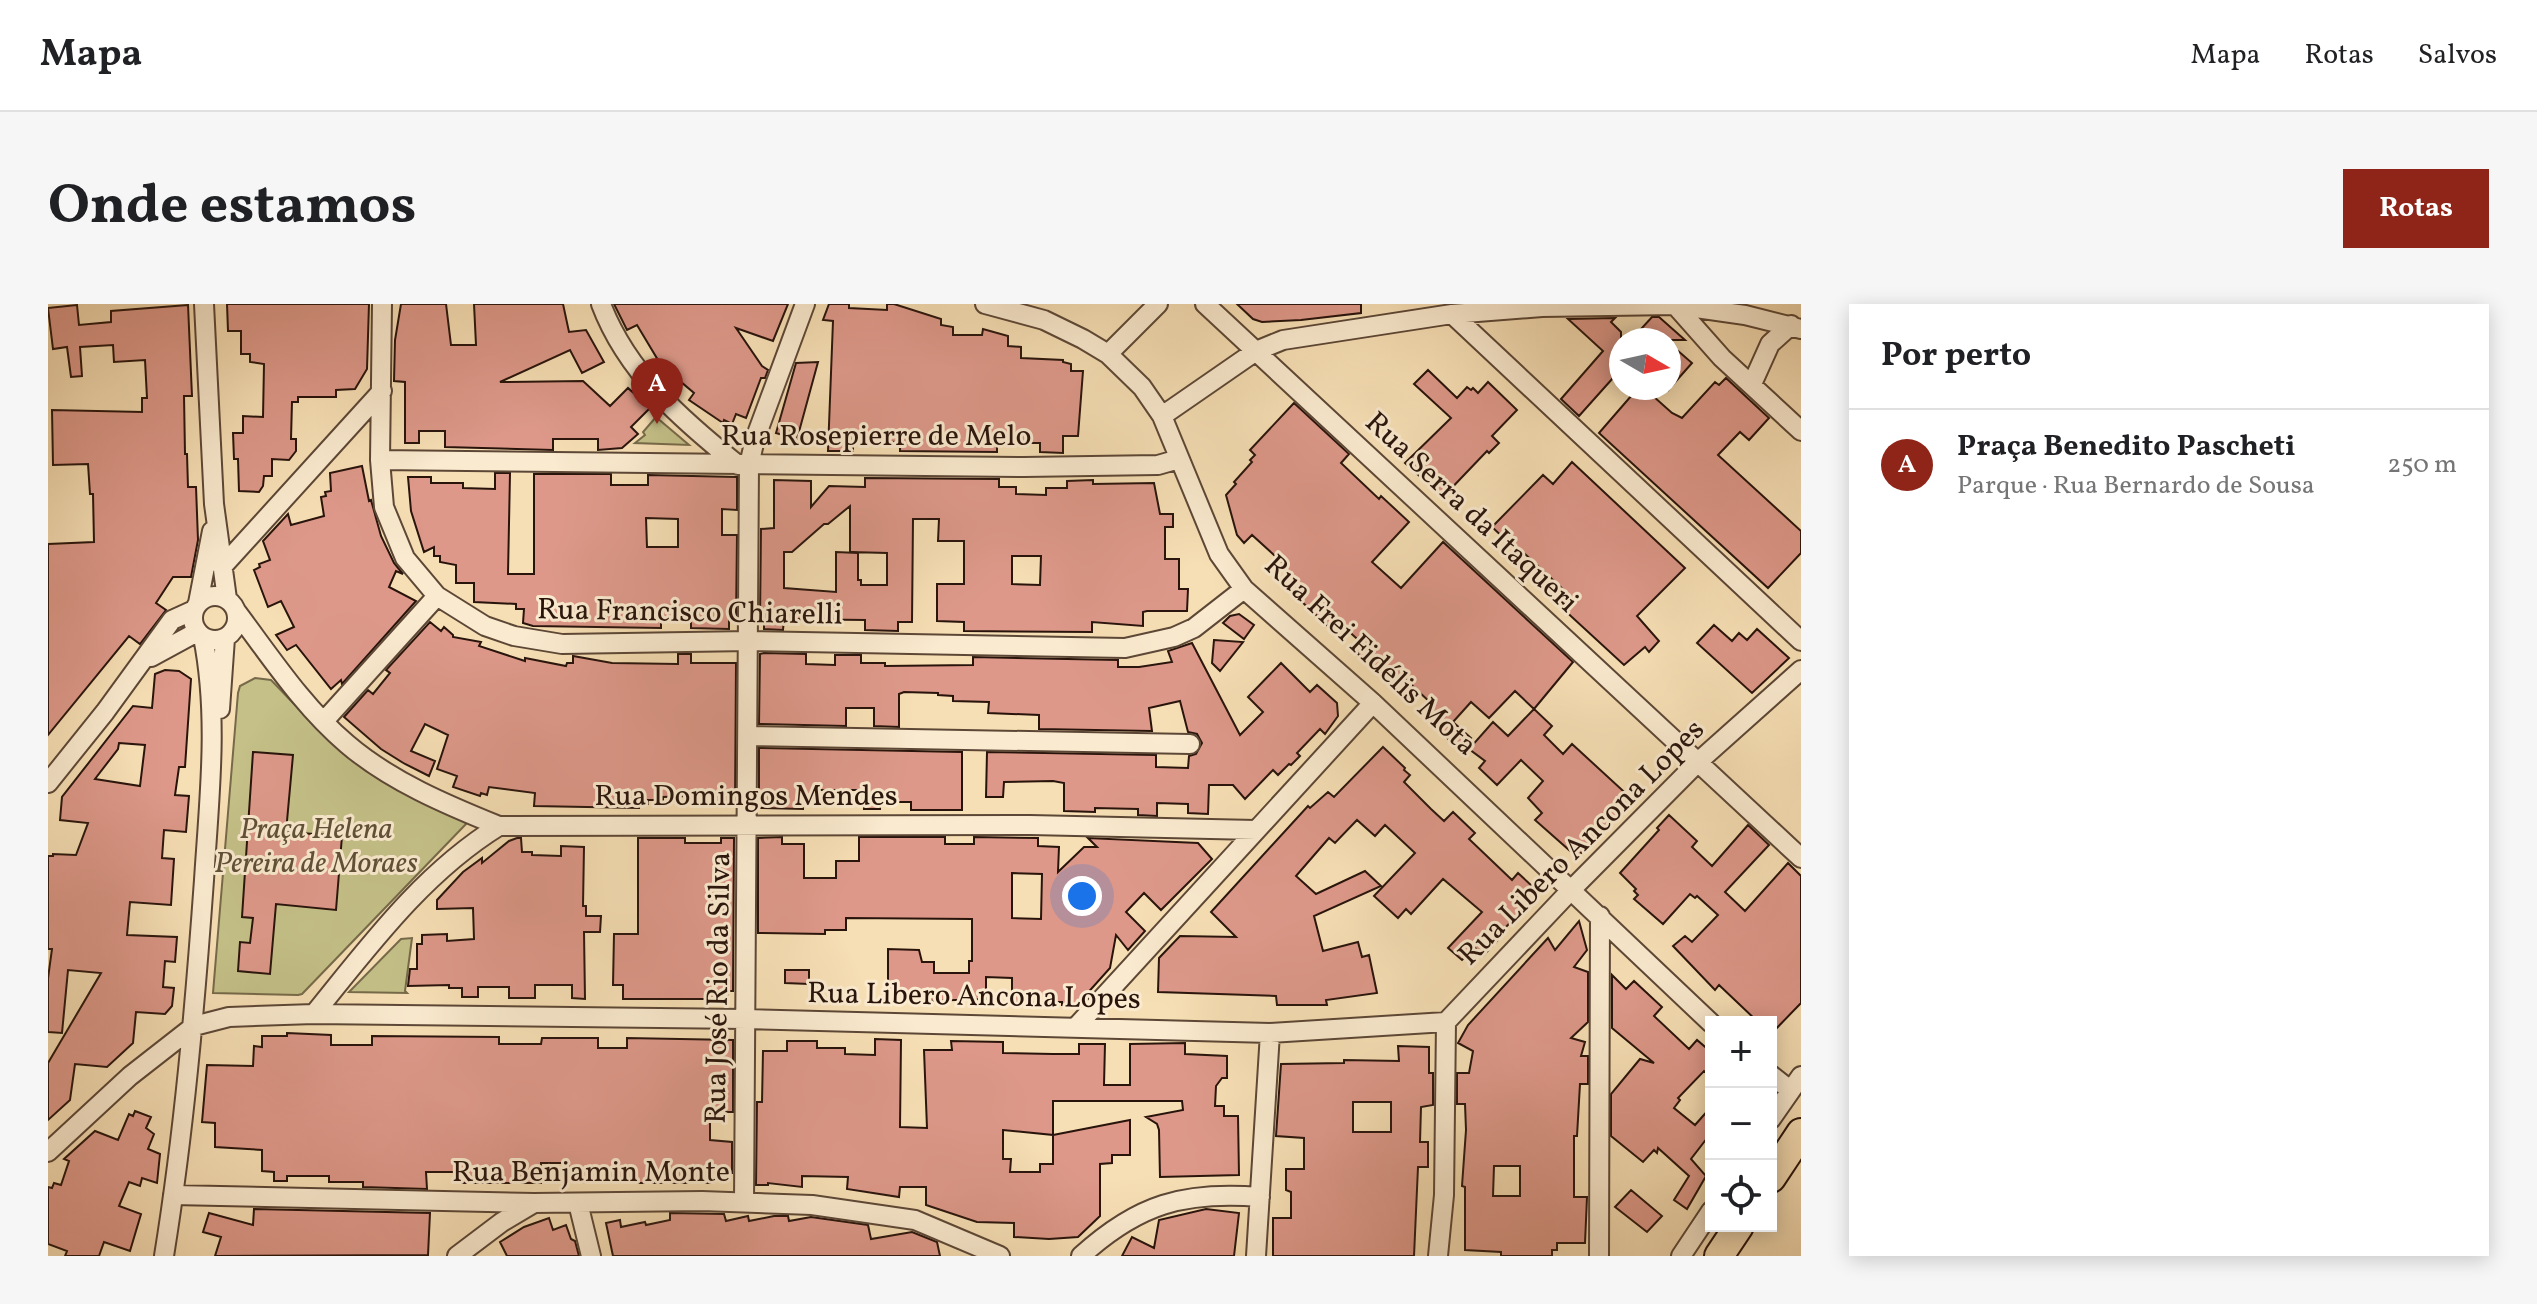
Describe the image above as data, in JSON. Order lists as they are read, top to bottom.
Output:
{
  "streets": {
    "street": [
      "Rua Rosepierre de Melo",
      "Rua Serra da Itaqueri",
      "Rua Francisco Chiarelli",
      "Rua Frei Fidélis Mota",
      "Rua Domingos Mendes",
      "Rua Libero Ancona Lopes",
      "Rua José Rio da Silva",
      "Rua Benjamin Monte"
    ]
  },
  "crossings": [
    ["Rua Rosepierre de Melo", "Rua Francisco Chiarelli"],
    ["Rua Rosepierre de Melo", "Rua Frei Fidélis Mota"],
    ["Rua Rosepierre de Melo", "Rua José Rio da Silva"],
    ["Rua Serra da Itaqueri", "Rua Libero Ancona Lopes"],
    ["Rua Francisco Chiarelli", "Rua Frei Fidélis Mota"],
    ["Rua Francisco Chiarelli", "Rua José Rio da Silva"],
    ["Rua Frei Fidélis Mota", "Rua Libero Ancona Lopes"],
    ["Rua Domingos Mendes", "Rua José Rio da Silva"],
    ["Rua Libero Ancona Lopes", "Rua José Rio da Silva"],
    ["Rua José Rio da Silva", "Rua Benjamin Monte"]
  ],
  "parks": ["Praça Helena Pereira de Moraes"],
  "north": "right",
  "page": {
    "header": "Mapa",
    "nav": ["Mapa", "Rotas", "Salvos"],
    "title": "Onde estamos",
    "buttons": "Rotas",
    "heading": "Por perto",
    "pins": "A",
    "list": [
      {
        "mark": "A",
        "name": "Praça Benedito Pascheti",
        "note": "Parque · Rua Bernardo de Sousa",
        "value": "250 m"
      }
    ],
    "map_buttons": ["+", "−"]
  }
}
